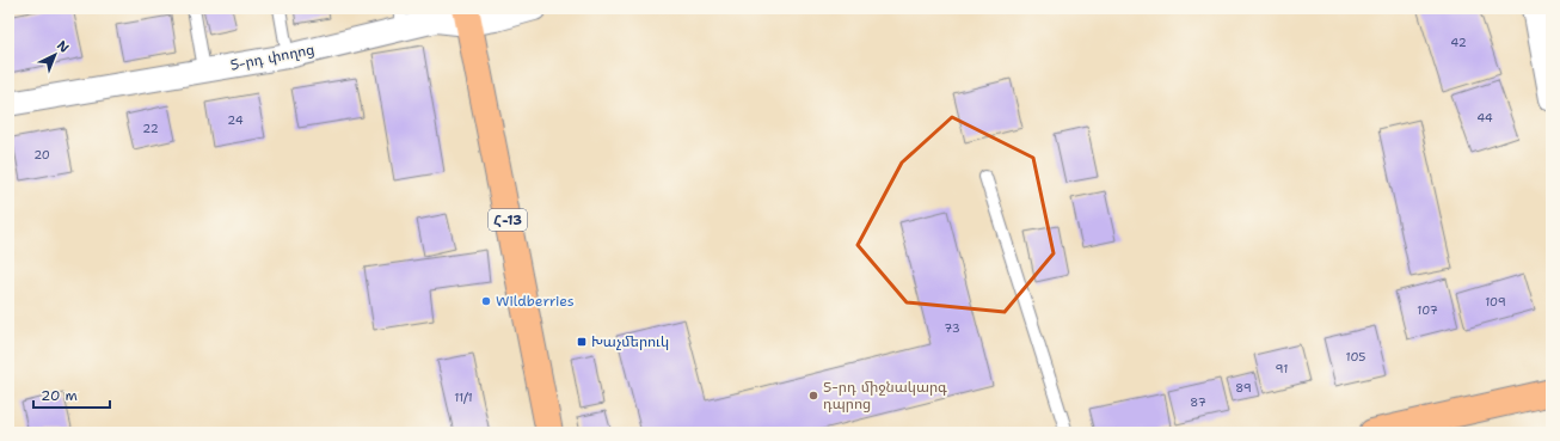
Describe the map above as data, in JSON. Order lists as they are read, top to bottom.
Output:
{
  "streets": {
    "main road": ["Հ-13"],
    "street": ["5-րդ փողոց"]
  },
  "crossings": [
    ["5-րդ փողոց", "Հ-13"]
  ],
  "places": {
    "other": ["Wildberries", "5-րդ միջնակարգ դպրոց"],
    "transit": ["Խաչմերուկ"]
  },
  "house_numbers": [
    "42",
    "44",
    "24",
    "22",
    "20",
    "109",
    "107",
    "73",
    "105",
    "91",
    "89",
    "11/1",
    "87"
  ],
  "scale_bar": "20 m",
  "north": "top right"
}
